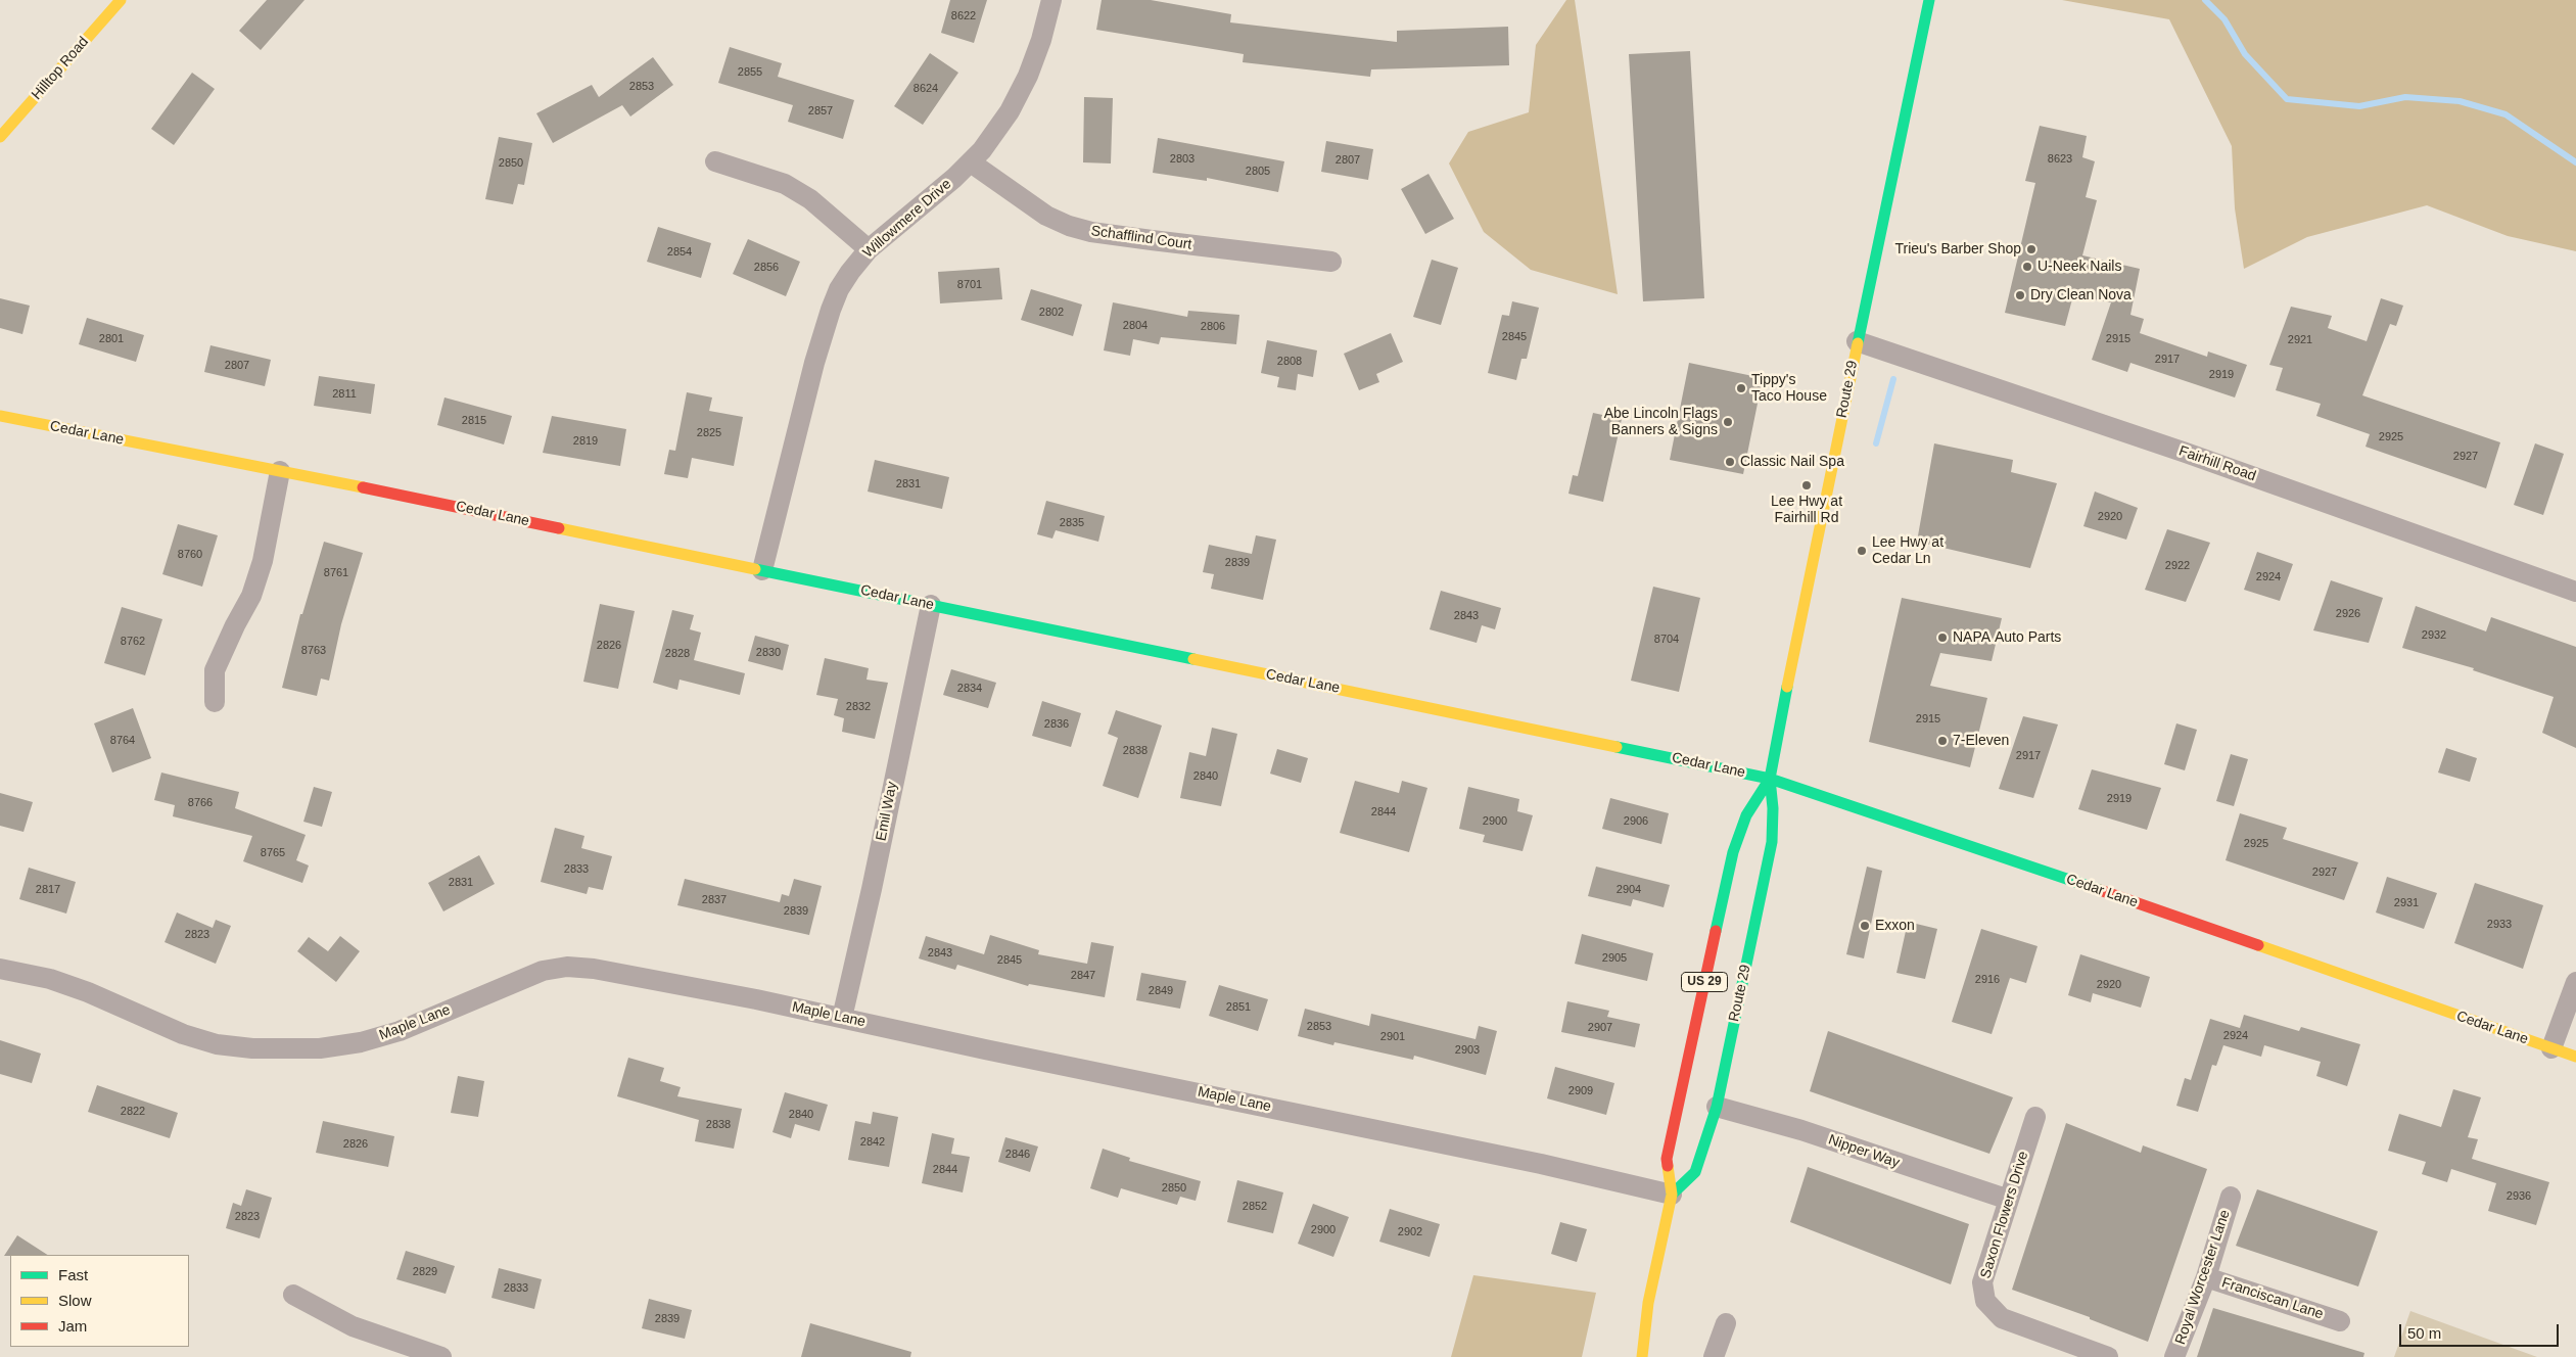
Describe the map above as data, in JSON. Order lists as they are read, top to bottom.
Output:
{
  "streets": {
    "main road": [
      "Hilltop Road",
      "Route 29",
      "Cedar Lane",
      "US 29"
    ],
    "street": [
      "Willowmere Drive",
      "Schafflind Court",
      "Fairhill Road",
      "Emil Way",
      "Maple Lane",
      "Nipper Way",
      "Saxon Flowers Drive",
      "Royal Worcester Lane",
      "Franciscan Lane"
    ]
  },
  "crossings": [
    ["Willowmere Drive", "Schafflind Court"],
    ["Willowmere Drive", "Cedar Lane"],
    ["Route 29", "Cedar Lane"],
    ["Route 29", "Fairhill Road"],
    ["Route 29", "Maple Lane"],
    ["Route 29", "Nipper Way"],
    ["Cedar Lane", "Emil Way"],
    ["Emil Way", "Maple Lane"],
    ["Nipper Way", "Saxon Flowers Drive"],
    ["Royal Worcester Lane", "Franciscan Lane"]
  ],
  "places": [
    "Trieu's Barber Shop",
    "U-Neek Nails",
    "Dry Clean Nova",
    "Tippy's Taco House",
    "Abe Lincoln Flags Banners & Signs",
    "Classic Nail Spa",
    "Lee Hwy at Fairhill Rd",
    "Lee Hwy at Cedar Ln",
    "NAPA Auto Parts",
    "7-Eleven",
    "Exxon"
  ],
  "house_numbers": [
    "8622",
    "2855",
    "2853",
    "8624",
    "2857",
    "2803",
    "8623",
    "2807",
    "2850",
    "2805",
    "2854",
    "2856",
    "8701",
    "2802",
    "2804",
    "2806",
    "2845",
    "2801",
    "2915",
    "2921",
    "2917",
    "2808",
    "2807",
    "2919",
    "2811",
    "2815",
    "2825",
    "2925",
    "2819",
    "2927",
    "2831",
    "2920",
    "2835",
    "8760",
    "2839",
    "2922",
    "8761",
    "2924",
    "2926",
    "2843",
    "2932",
    "8704",
    "8762",
    "2826",
    "8763",
    "2830",
    "2828",
    "2834",
    "2832",
    "2915",
    "2836",
    "8764",
    "2838",
    "2917",
    "2840",
    "2919",
    "8766",
    "2844",
    "2900",
    "2906",
    "2925",
    "8765",
    "2833",
    "2927",
    "2831",
    "2817",
    "2904",
    "2837",
    "2931",
    "2839",
    "2933",
    "2823",
    "2843",
    "2905",
    "2845",
    "2847",
    "2916",
    "2920",
    "2849",
    "2851",
    "2853",
    "2907",
    "2924",
    "2901",
    "2903",
    "2909",
    "2822",
    "2840",
    "2838",
    "2842",
    "2826",
    "2846",
    "2844",
    "2850",
    "2936",
    "2852",
    "2823",
    "2900",
    "2902",
    "2829",
    "2833",
    "2839"
  ],
  "legend": ["Fast", "Slow", "Jam"],
  "scale_bar": "50 m"
}
